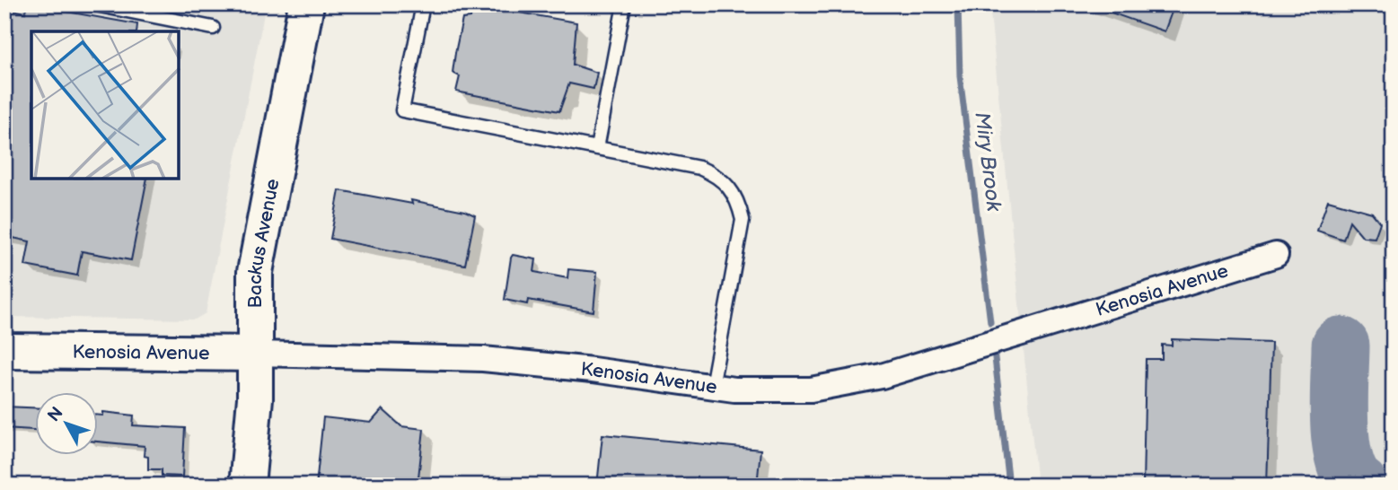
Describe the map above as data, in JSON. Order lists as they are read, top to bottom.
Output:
{
  "streets": {
    "main road": ["Backus Avenue", "Kenosia Avenue"]
  },
  "crossings": [
    ["Backus Avenue", "Kenosia Avenue"]
  ],
  "water": ["Miry Brook"],
  "north": "top left"
}
